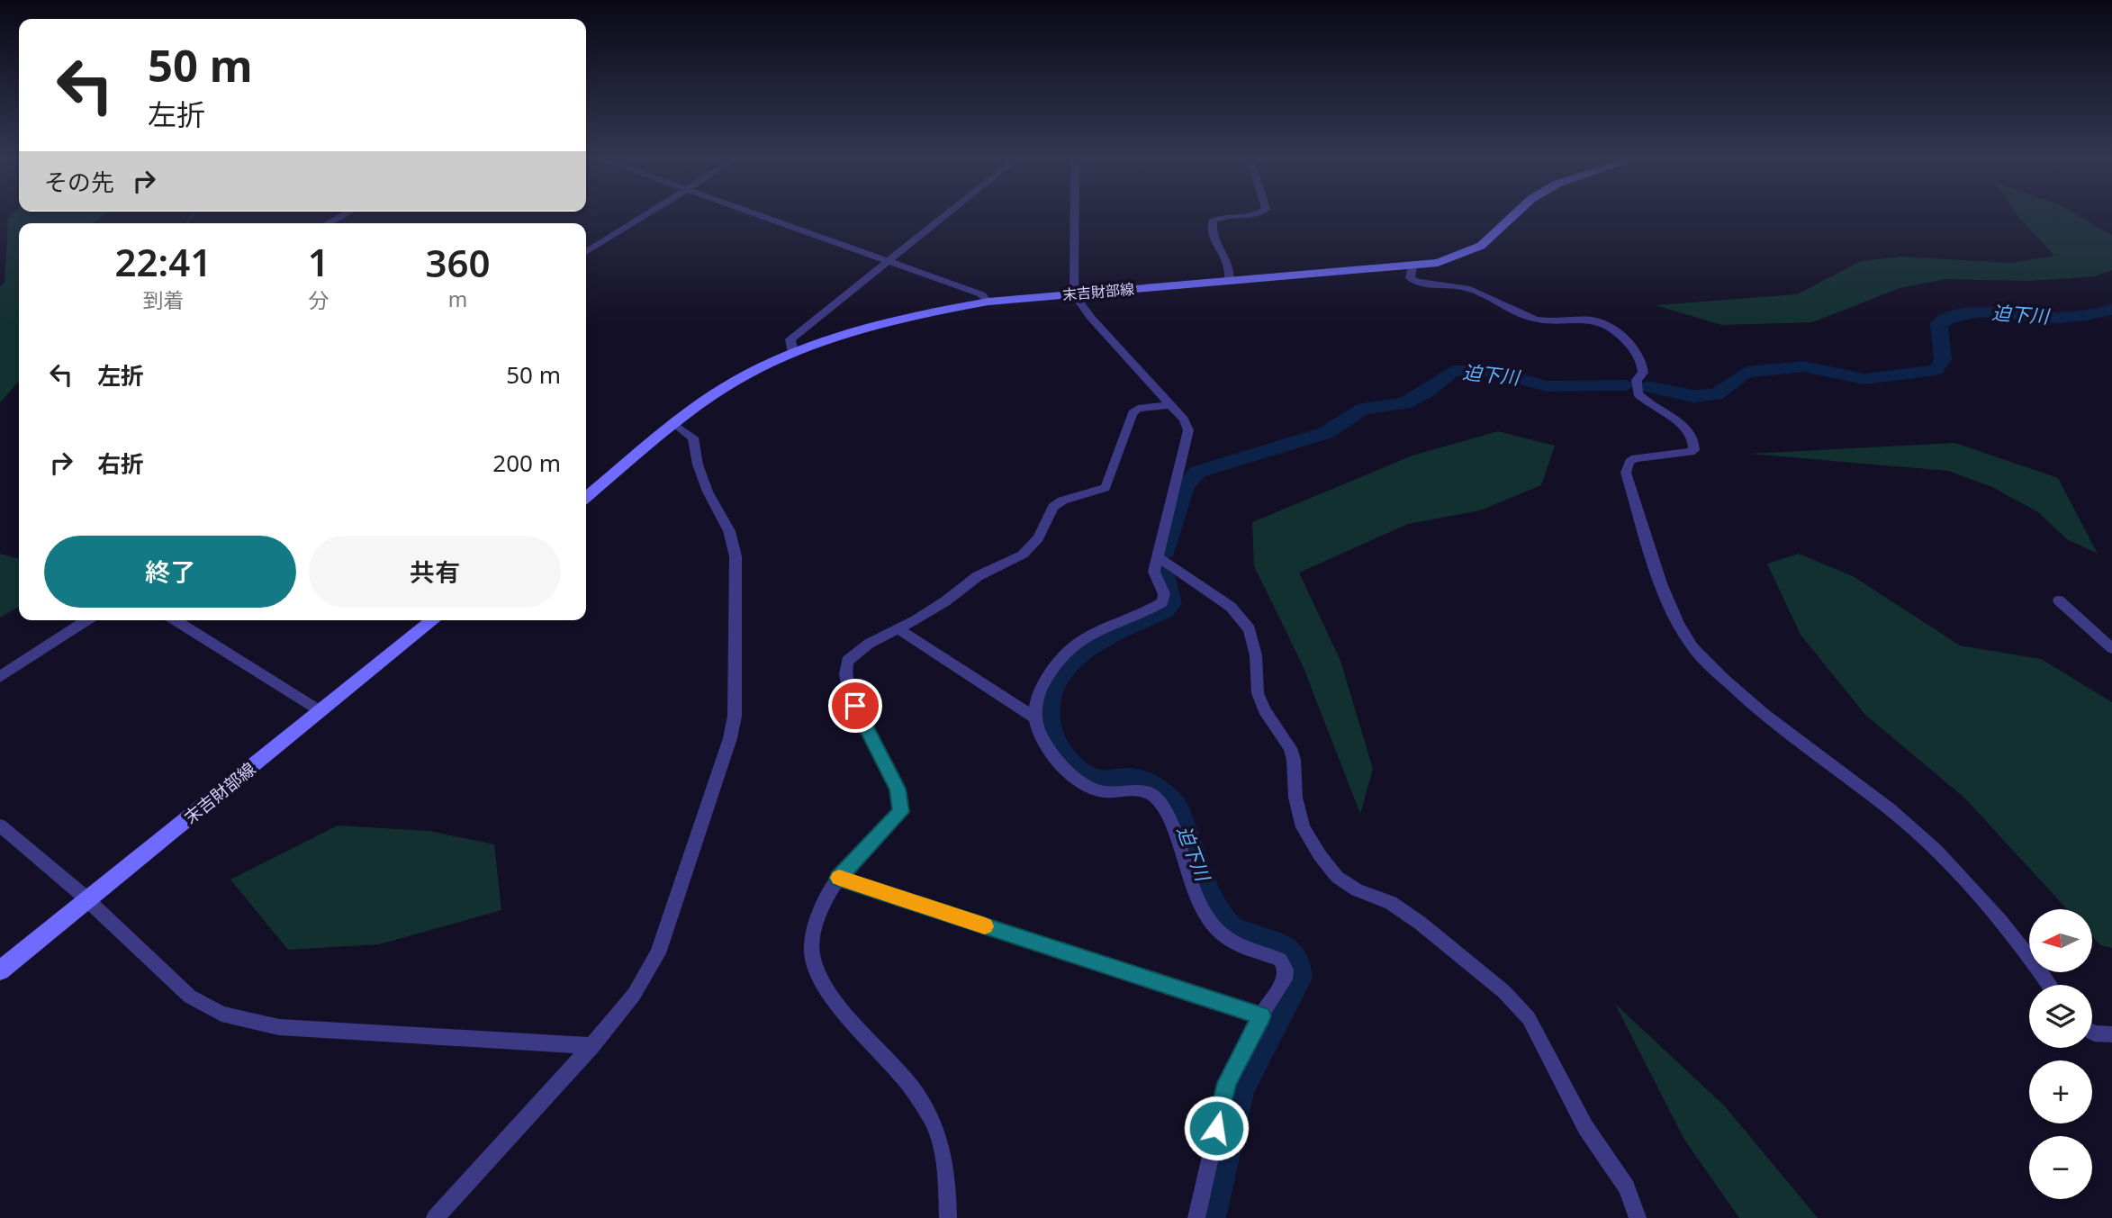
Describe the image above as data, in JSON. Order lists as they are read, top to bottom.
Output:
{
  "streets": {
    "main road": ["末吉財部線"]
  },
  "water": ["迫下川"],
  "north": "left",
  "page": {
    "turn": ["50 m", "左折"],
    "then": "その先",
    "eta": [
      "22:41",
      "到着",
      "1",
      "分",
      "360",
      "m"
    ],
    "list": [
      {
        "name": "左折",
        "value": "50 m"
      },
      {
        "name": "右折",
        "value": "200 m"
      }
    ],
    "buttons": ["終了", "共有"],
    "map_buttons": ["+", "−"]
  }
}
